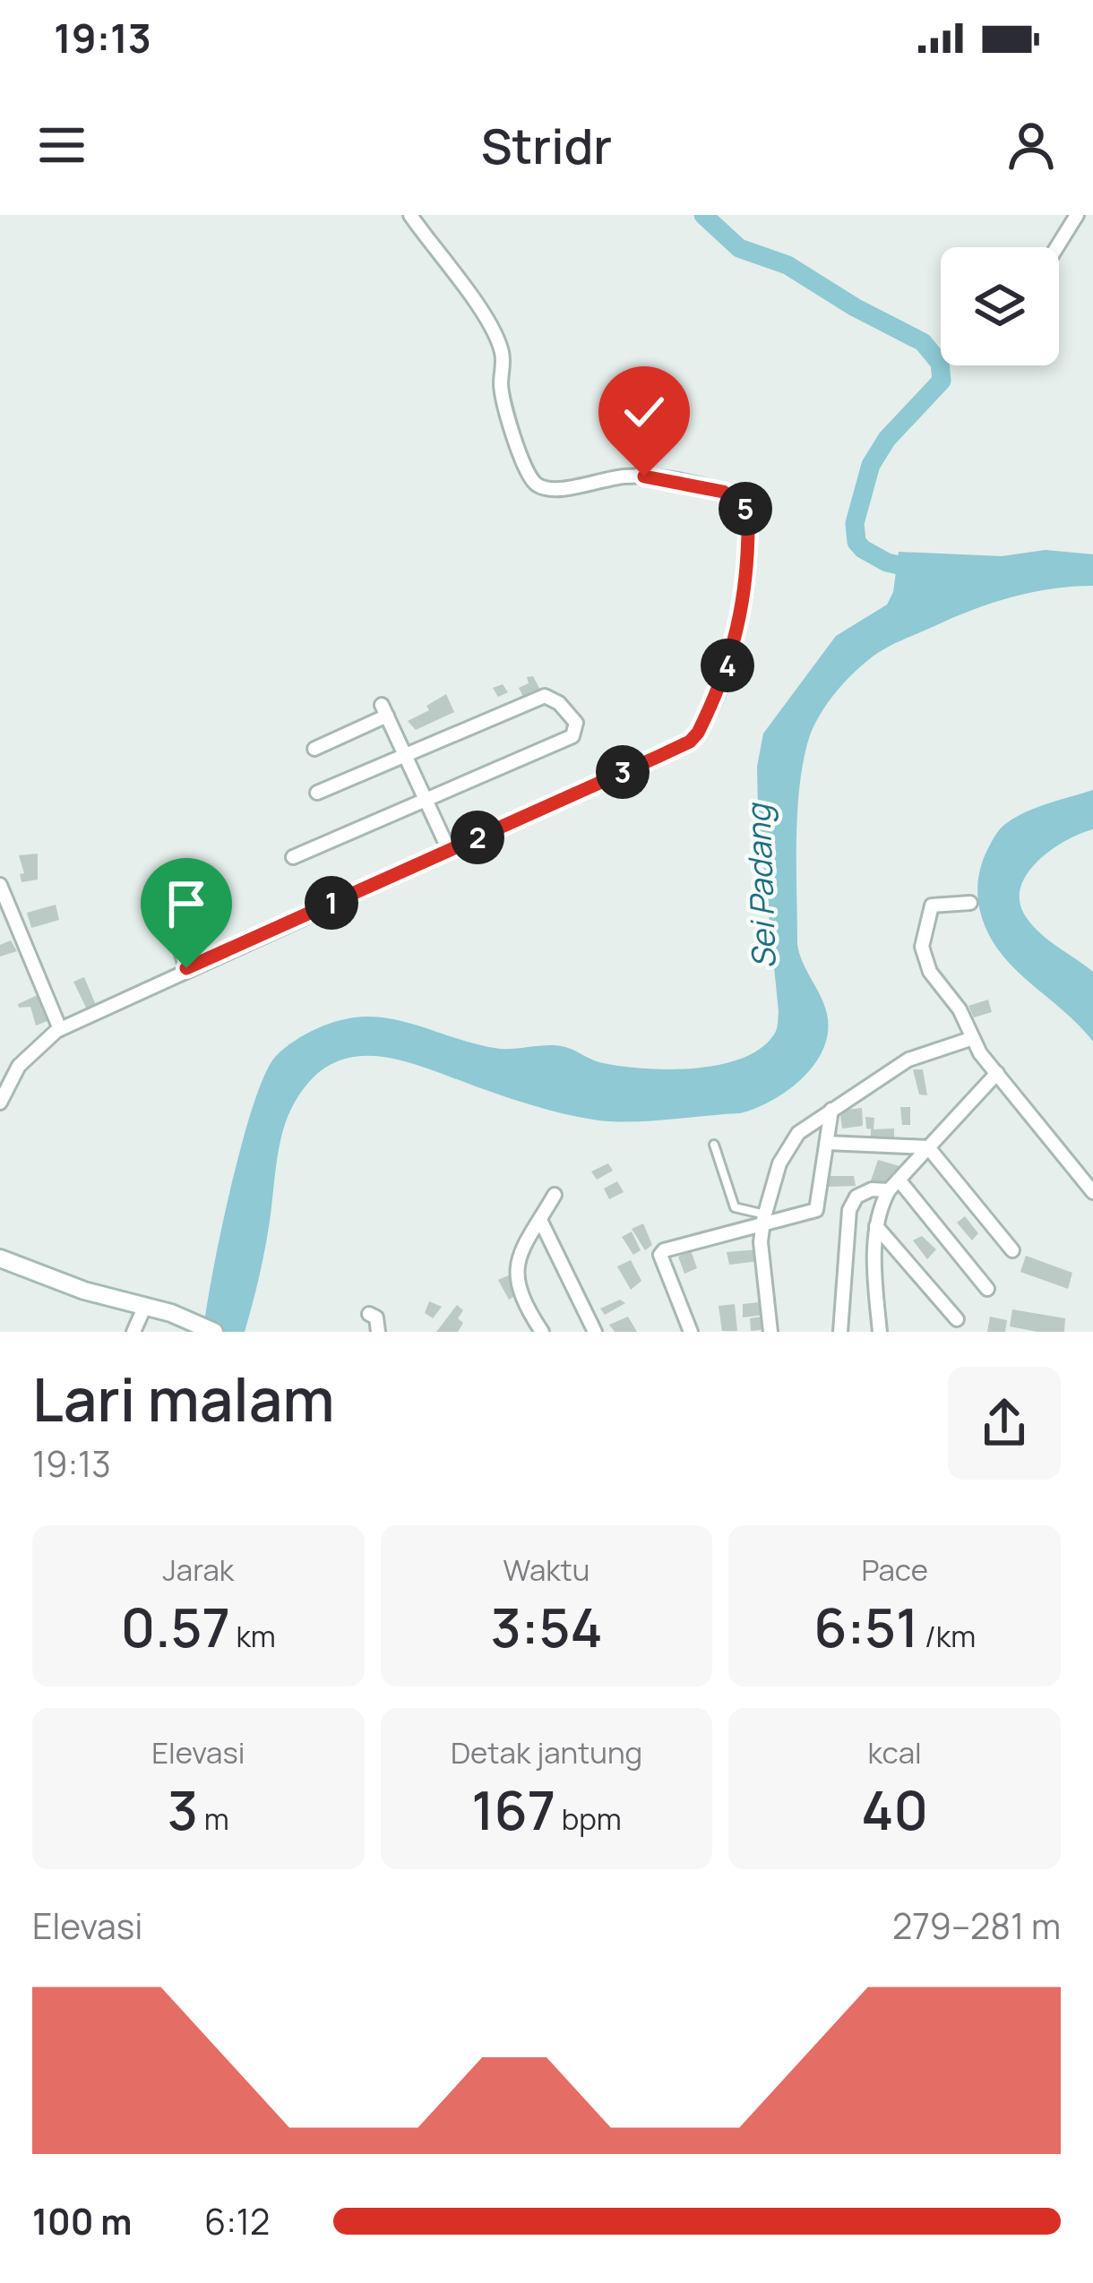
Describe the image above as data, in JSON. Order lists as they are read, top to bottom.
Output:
{
  "water": ["Sei Padang"],
  "page": {
    "status": "19:13",
    "header": "Stridr",
    "pins": [
      "5",
      "4",
      "3",
      "2",
      "1"
    ],
    "heading": ["Lari malam", "19:13"],
    "stats": [
      ["Jarak", "0.57 km"],
      ["Waktu", "3:54"],
      ["Pace", "6:51 /km"],
      ["Elevasi", "3 m"],
      ["Detak jantung", "167 bpm"],
      ["kcal", "40"]
    ],
    "chart": ["Elevasi", "279–281 m"],
    "list": [
      {
        "name": "100 m",
        "note": "6:12"
      }
    ]
  }
}
